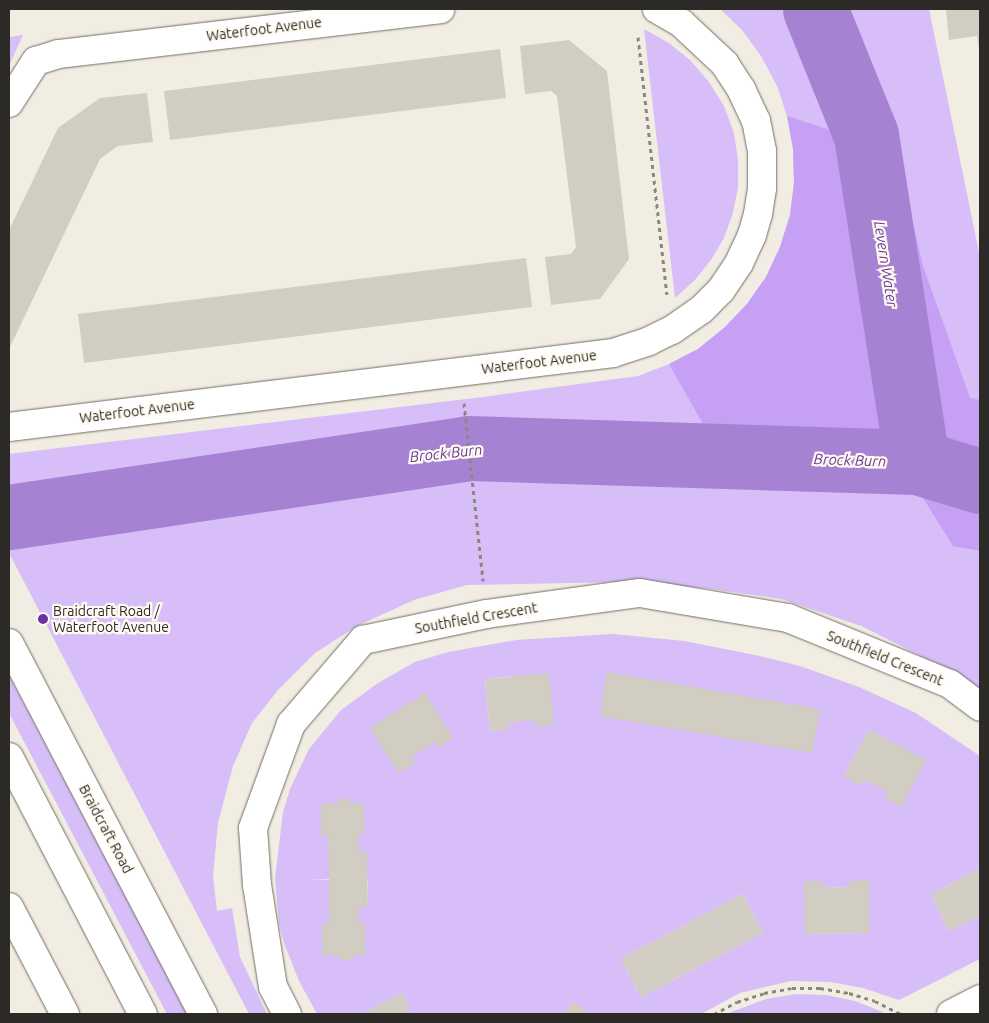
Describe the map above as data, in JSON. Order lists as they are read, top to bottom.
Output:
{
  "streets": {
    "street": ["Waterfoot Avenue", "Southfield Crescent", "Braidcraft Road"]
  },
  "water": ["Levern Water", "Brock Burn"],
  "places": ["Braidcraft Road / Waterfoot Avenue"]
}
